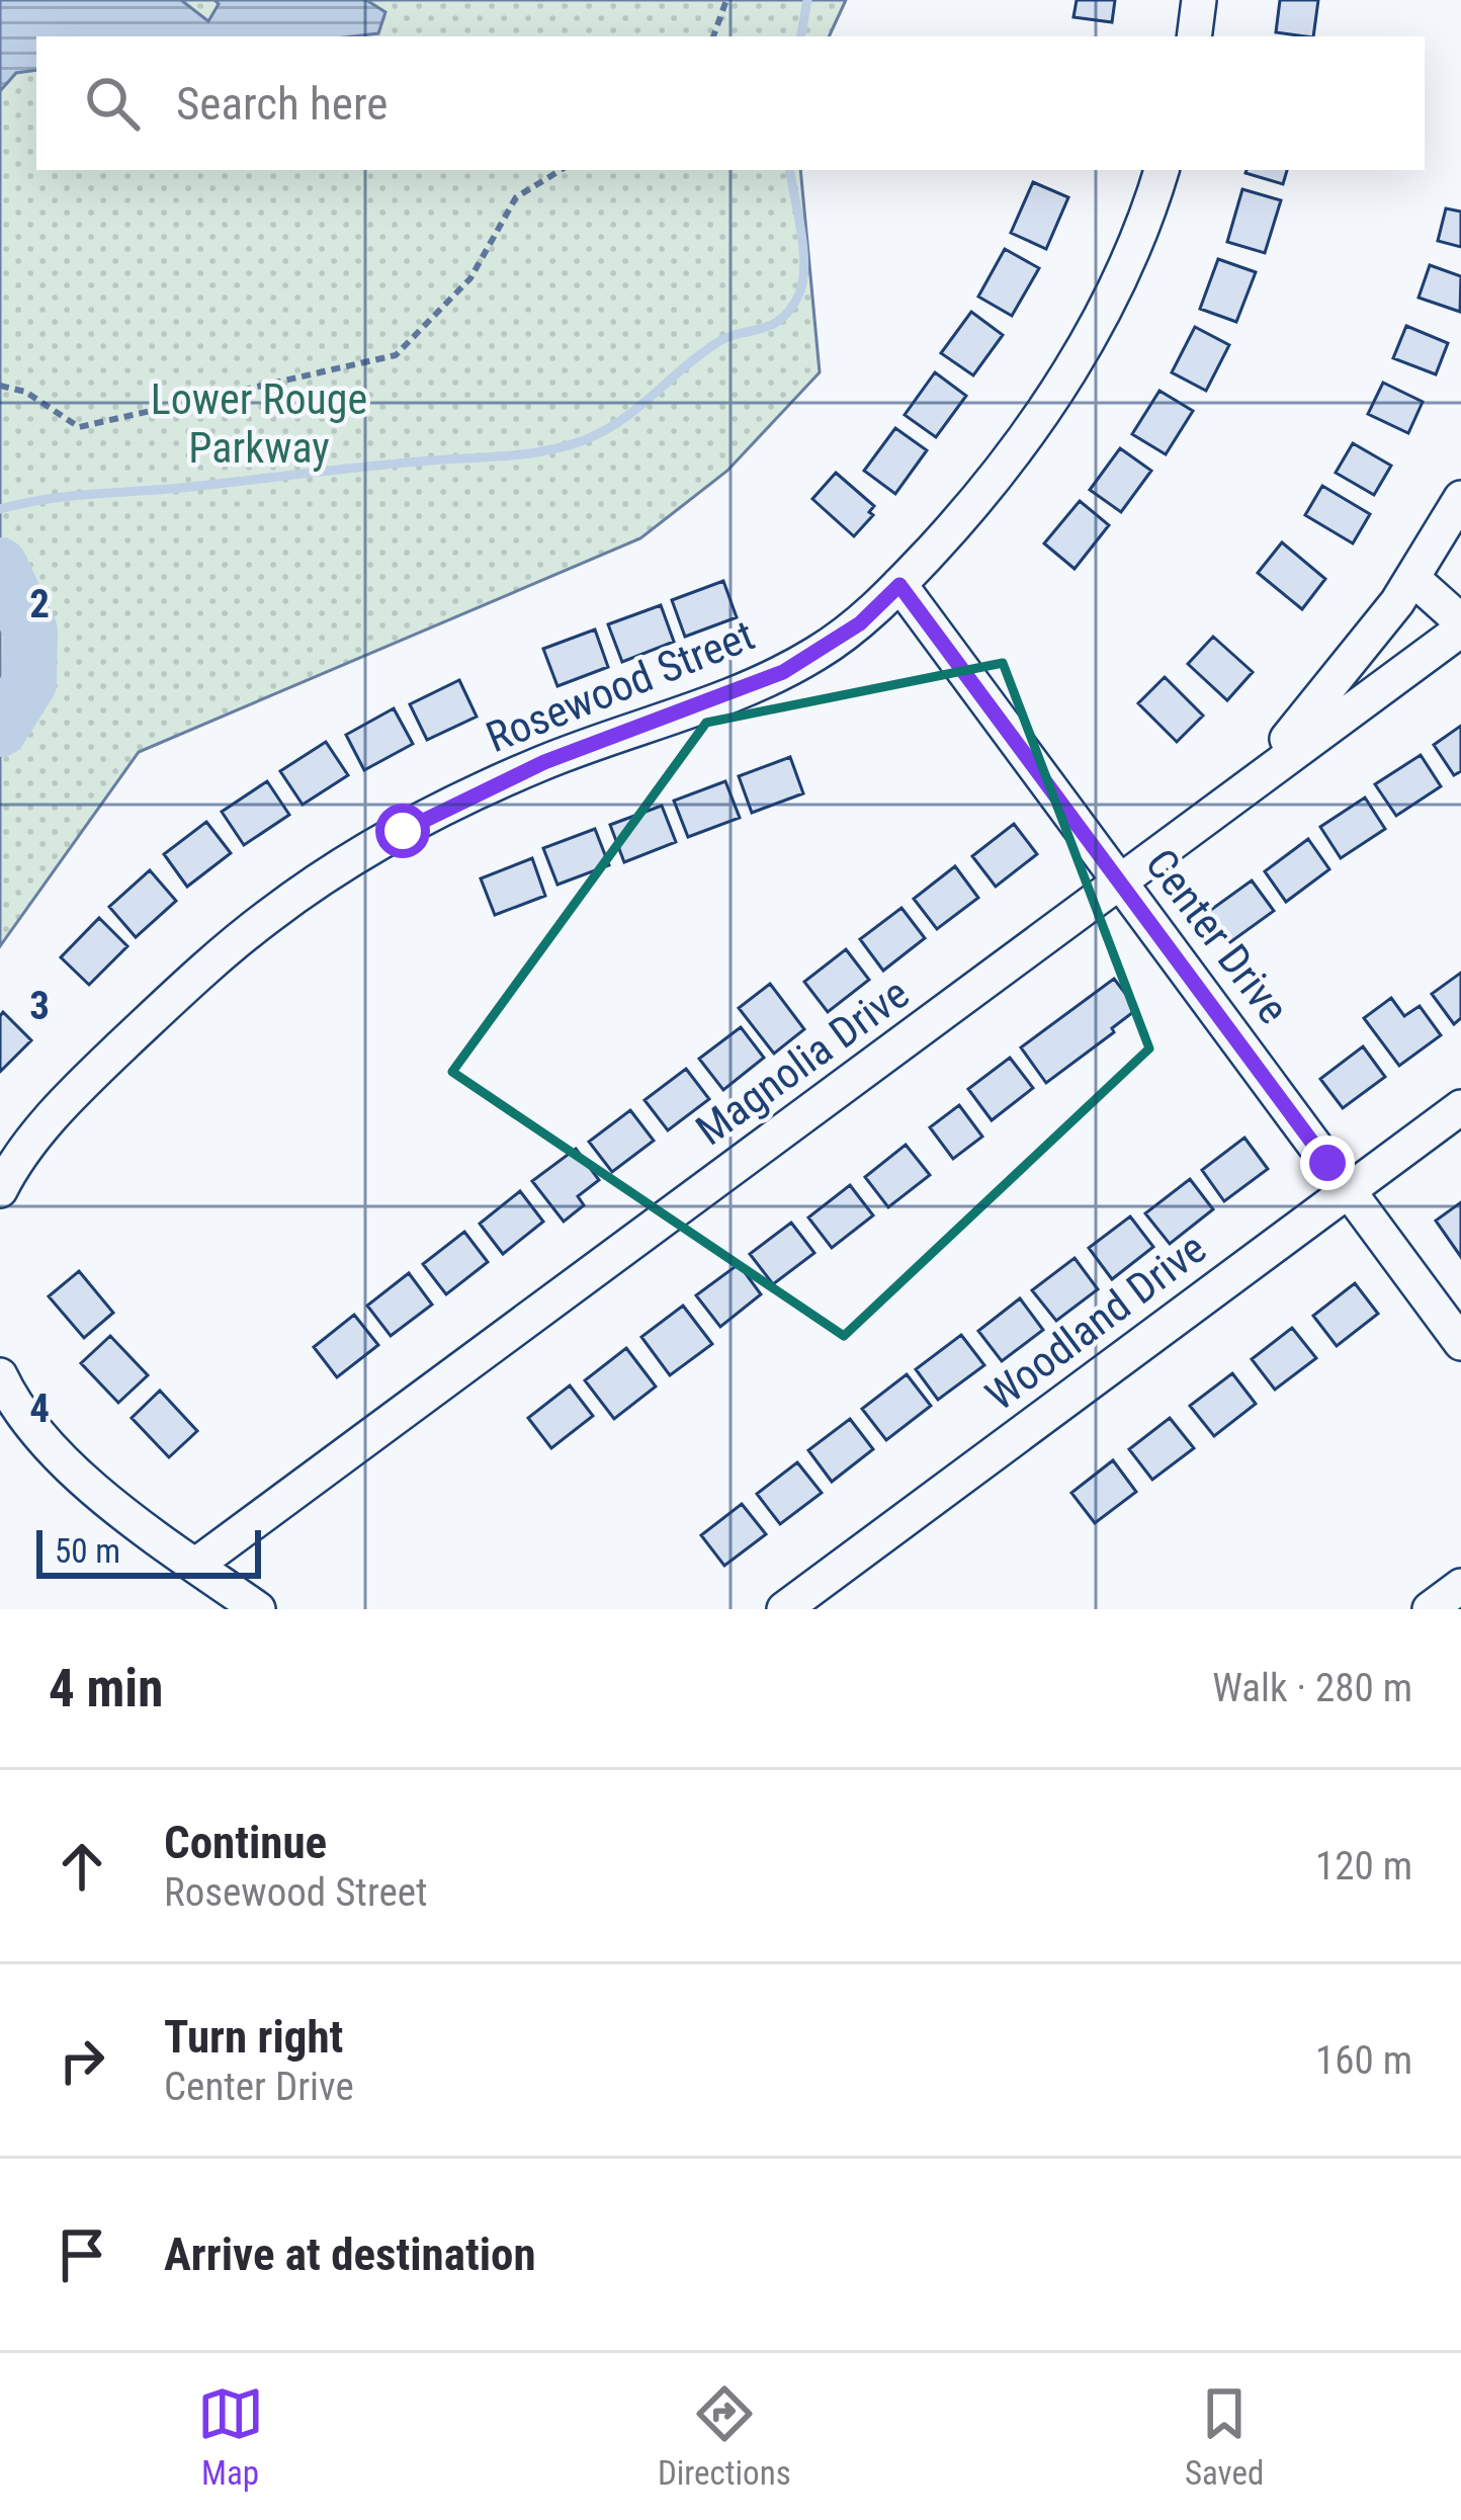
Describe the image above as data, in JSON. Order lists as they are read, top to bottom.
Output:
{
  "streets": {
    "street": [
      "Rosewood Street",
      "Center Drive",
      "Magnolia Drive",
      "Woodland Drive"
    ]
  },
  "crossings": [
    ["Rosewood Street", "Center Drive"],
    ["Center Drive", "Magnolia Drive"],
    ["Center Drive", "Woodland Drive"]
  ],
  "parks": ["Lower Rouge Parkway"],
  "scale_bar": "50 m",
  "page": {
    "search": "Search here",
    "scale": "50 m",
    "heading": ["4 min", "Walk · 280 m"],
    "list": [
      ["Continue", "Rosewood Street", "120 m"],
      ["Turn right", "Center Drive", "160 m"],
      "Arrive at destination"
    ],
    "nav": ["Map", "Directions", "Saved"]
  },
  "grid": {
    "rows": ["2", "3", "4"]
  }
}
